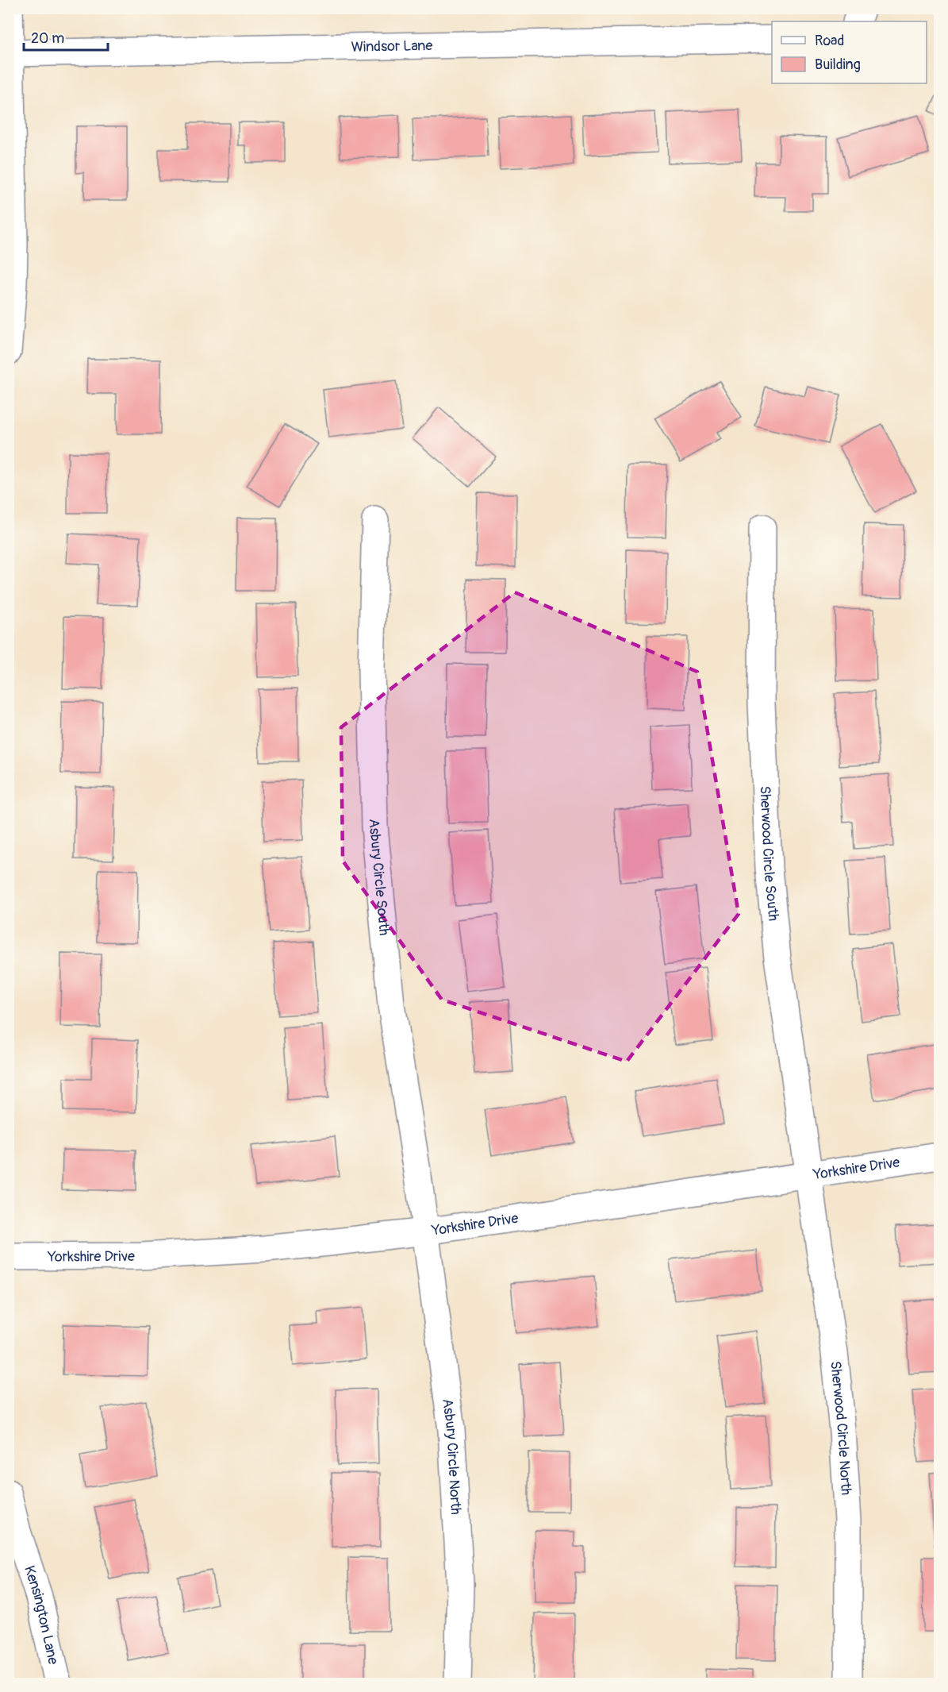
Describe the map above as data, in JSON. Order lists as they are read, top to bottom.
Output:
{
  "streets": {
    "street": [
      "Windsor Lane",
      "Sherwood Circle South",
      "Asbury Circle South",
      "Yorkshire Drive",
      "Sherwood Circle North",
      "Asbury Circle North",
      "Kensington Lane"
    ]
  },
  "crossings": [
    ["Sherwood Circle South", "Yorkshire Drive"],
    ["Sherwood Circle South", "Sherwood Circle North"],
    ["Asbury Circle South", "Yorkshire Drive"],
    ["Asbury Circle South", "Asbury Circle North"],
    ["Yorkshire Drive", "Sherwood Circle North"],
    ["Yorkshire Drive", "Asbury Circle North"]
  ],
  "legend": ["Road", "Building"],
  "scale_bar": "20 m"
}
